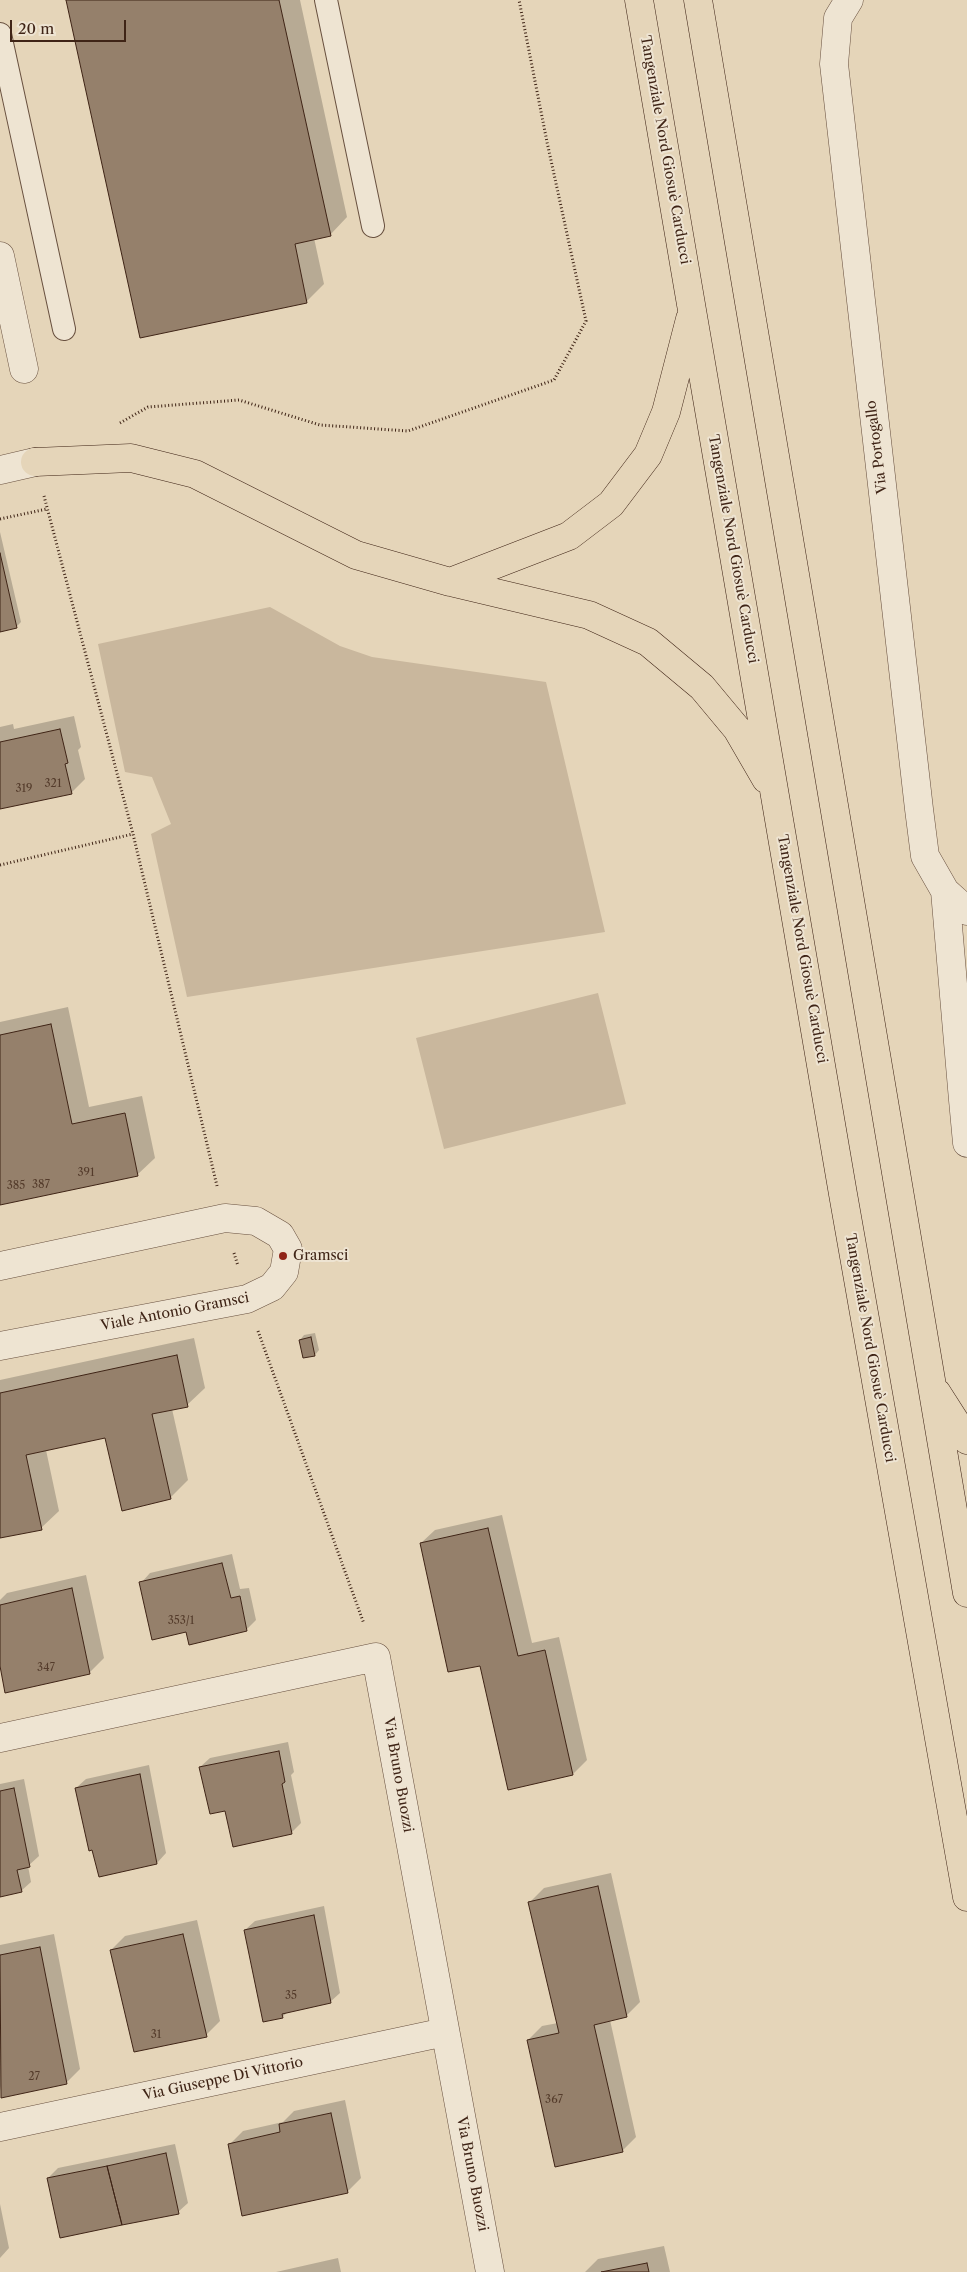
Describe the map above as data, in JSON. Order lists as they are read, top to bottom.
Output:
{
  "streets": {
    "highway": ["Tangenziale Nord Giosuè Carducci"],
    "street": [
      "Via Portogallo",
      "Viale Antonio Gramsci",
      "Via Bruno Buozzi",
      "Via Giuseppe Di Vittorio"
    ]
  },
  "crossings": [
    ["Via Bruno Buozzi", "Via Giuseppe Di Vittorio"]
  ],
  "places": ["Gramsci"],
  "house_numbers": [
    "321",
    "319",
    "391",
    "387",
    "385",
    "353/1",
    "347",
    "35",
    "31",
    "27",
    "367"
  ],
  "scale_bar": "20 m"
}
